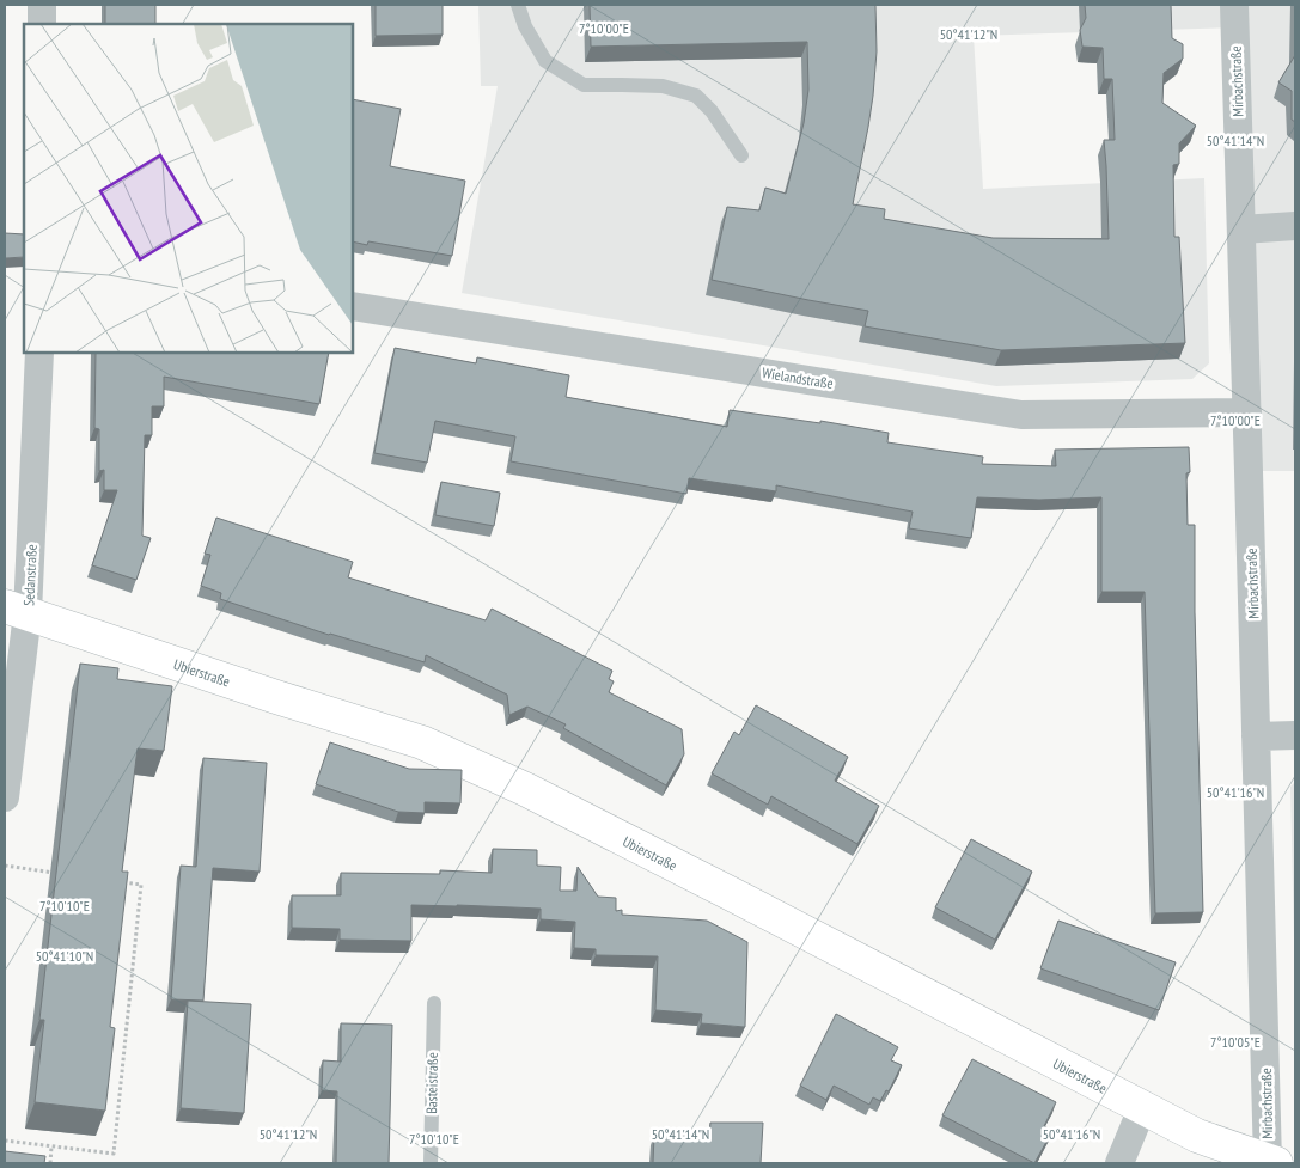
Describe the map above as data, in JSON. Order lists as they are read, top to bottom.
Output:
{
  "streets": {
    "main road": ["Ubierstraße"],
    "street": ["Mirbachstraße", "Wielandstraße", "Sedanstraße"],
    "lane": ["Basteistraße"]
  },
  "crossings": [
    ["Mirbachstraße", "Wielandstraße"],
    ["Mirbachstraße", "Ubierstraße"],
    ["Sedanstraße", "Ubierstraße"]
  ],
  "coordinates": [
    "7°10'00\"E",
    "50°41'12\"N",
    "50°41'14\"N",
    "50°41'16\"N",
    "7°10'10\"E",
    "50°41'10\"N",
    "7°10'05\"E"
  ]
}
